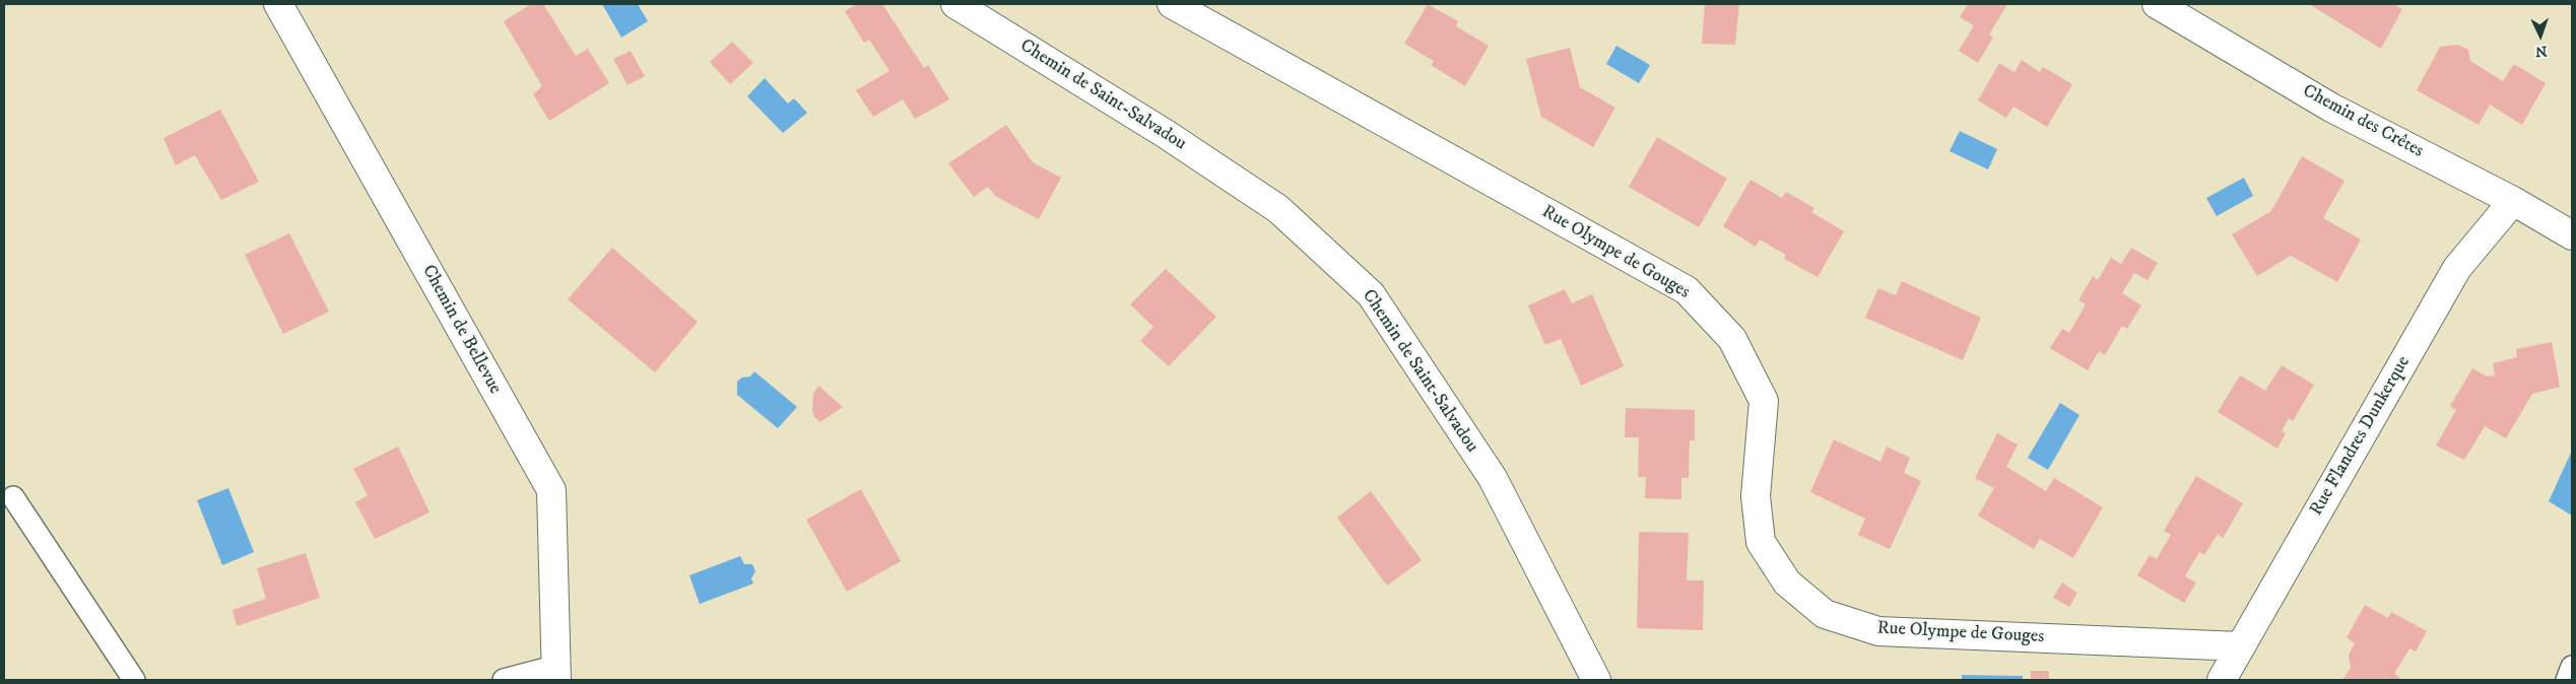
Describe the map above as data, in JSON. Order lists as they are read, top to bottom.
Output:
{
  "streets": {
    "street": [
      "Chemin de Saint-Salvadou",
      "Chemin des Crêtes",
      "Rue Olympe de Gouges",
      "Chemin de Bellevue",
      "Rue Flandres Dunkerque"
    ]
  },
  "crossings": [
    ["Chemin des Crêtes", "Rue Flandres Dunkerque"],
    ["Rue Olympe de Gouges", "Rue Flandres Dunkerque"]
  ],
  "north": "bottom"
}
